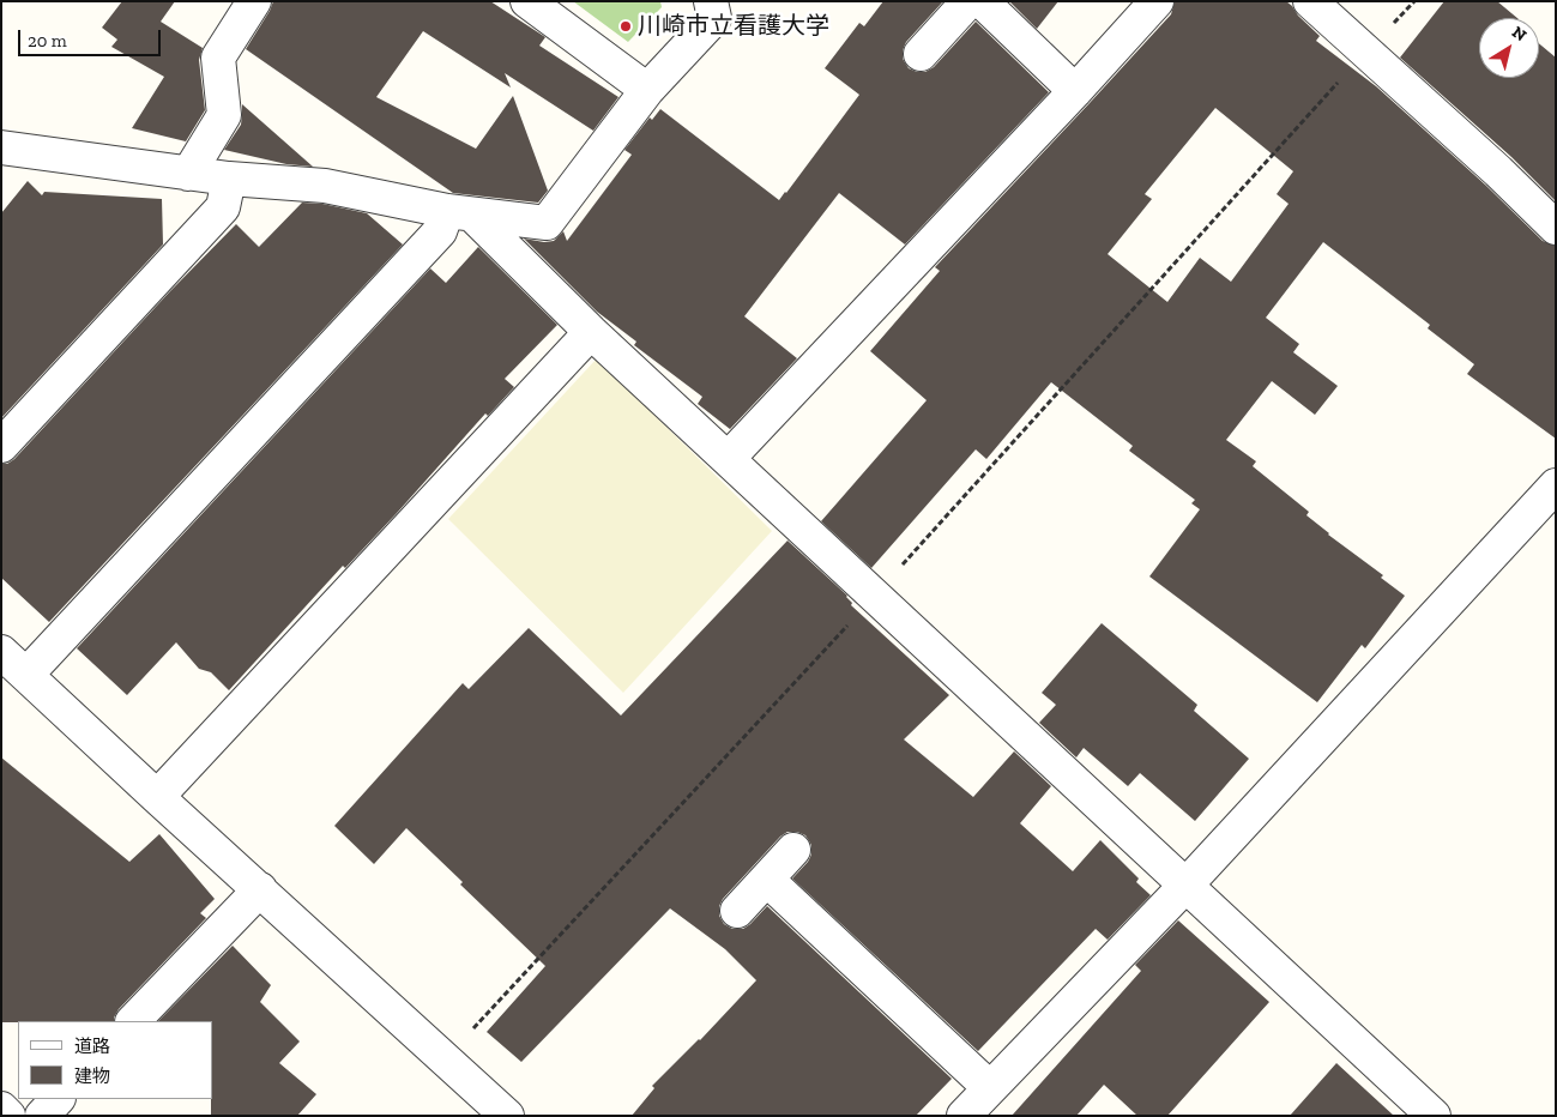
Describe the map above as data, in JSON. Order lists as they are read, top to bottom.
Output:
{
  "places": ["川崎市立看護大学"],
  "legend": ["道路", "建物"],
  "scale_bar": "20 m",
  "north": "top right"
}
